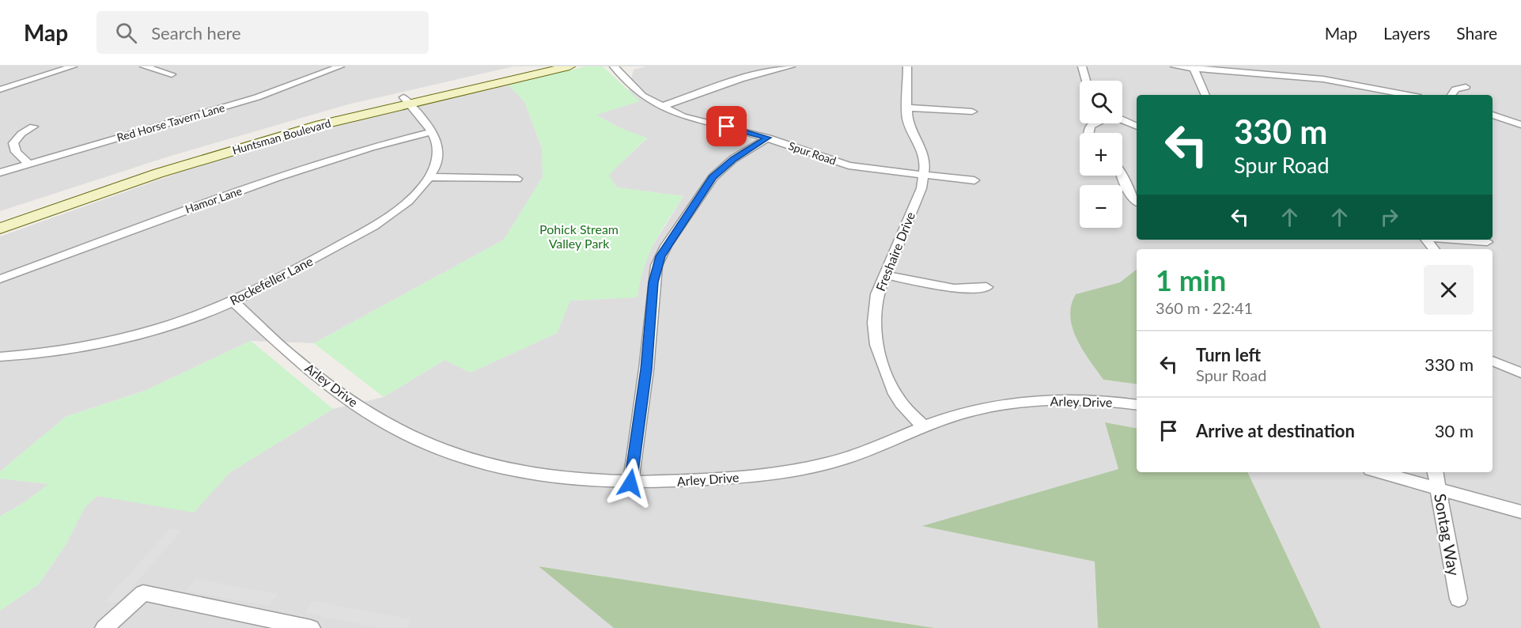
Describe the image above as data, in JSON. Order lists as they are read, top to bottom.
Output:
{
  "streets": {
    "street": [
      "Red Horse Tavern Lane",
      "Huntsman Boulevard",
      "Spur Road",
      "Hamor Lane",
      "Freshaire Drive",
      "Rockefeller Lane",
      "Arley Drive",
      "Sontag Way"
    ]
  },
  "crossings": [
    ["Huntsman Boulevard", "Rockefeller Lane"],
    ["Spur Road", "Freshaire Drive"],
    ["Hamor Lane", "Rockefeller Lane"],
    ["Freshaire Drive", "Arley Drive"],
    ["Rockefeller Lane", "Arley Drive"]
  ],
  "parks": ["Pohick Stream Valley Park"],
  "page": {
    "header": "Map",
    "search": "Search here",
    "nav": ["Map", "Layers", "Share"],
    "map_buttons": ["+", "−"],
    "turn": ["330 m", "Spur Road"],
    "heading": ["1 min", "360 m · 22:41"],
    "list": [
      {
        "name": "Turn left",
        "note": "Spur Road",
        "value": "330 m"
      },
      {
        "name": "Arrive at destination",
        "value": "30 m"
      }
    ]
  }
}
